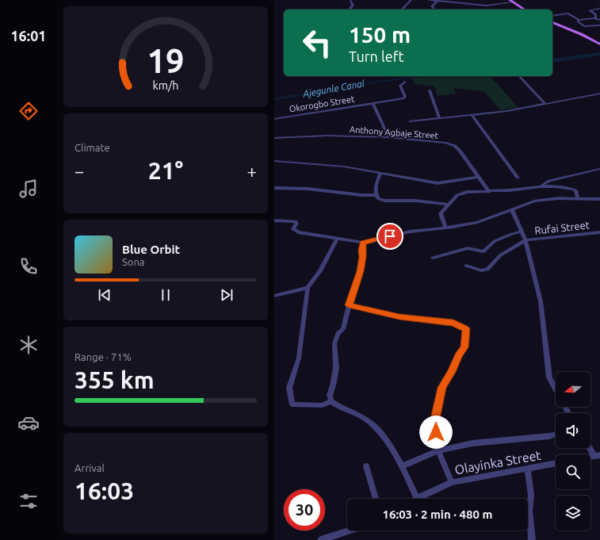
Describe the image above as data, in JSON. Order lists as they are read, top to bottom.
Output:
{
  "streets": {
    "street": [
      "Okorogbo Street",
      "Anthony Agbaje Street",
      "Rufai Street",
      "Olayinka Street"
    ]
  },
  "water": ["Ajegunle Canal"],
  "north": "left",
  "page": {
    "tabs": "16:01",
    "turn": ["150 m", "Turn left"],
    "tile": [
      "Climate",
      ["Range · 71%", "355 km"],
      ["Arrival", "16:03"]
    ],
    "heat": ["−", "21°", "+"],
    "song": ["Blue Orbit", "Sona"],
    "limit": "30",
    "trip": "16:03 · 2 min · 480 m",
    "gauge": ["19", "km/h"]
  }
}
